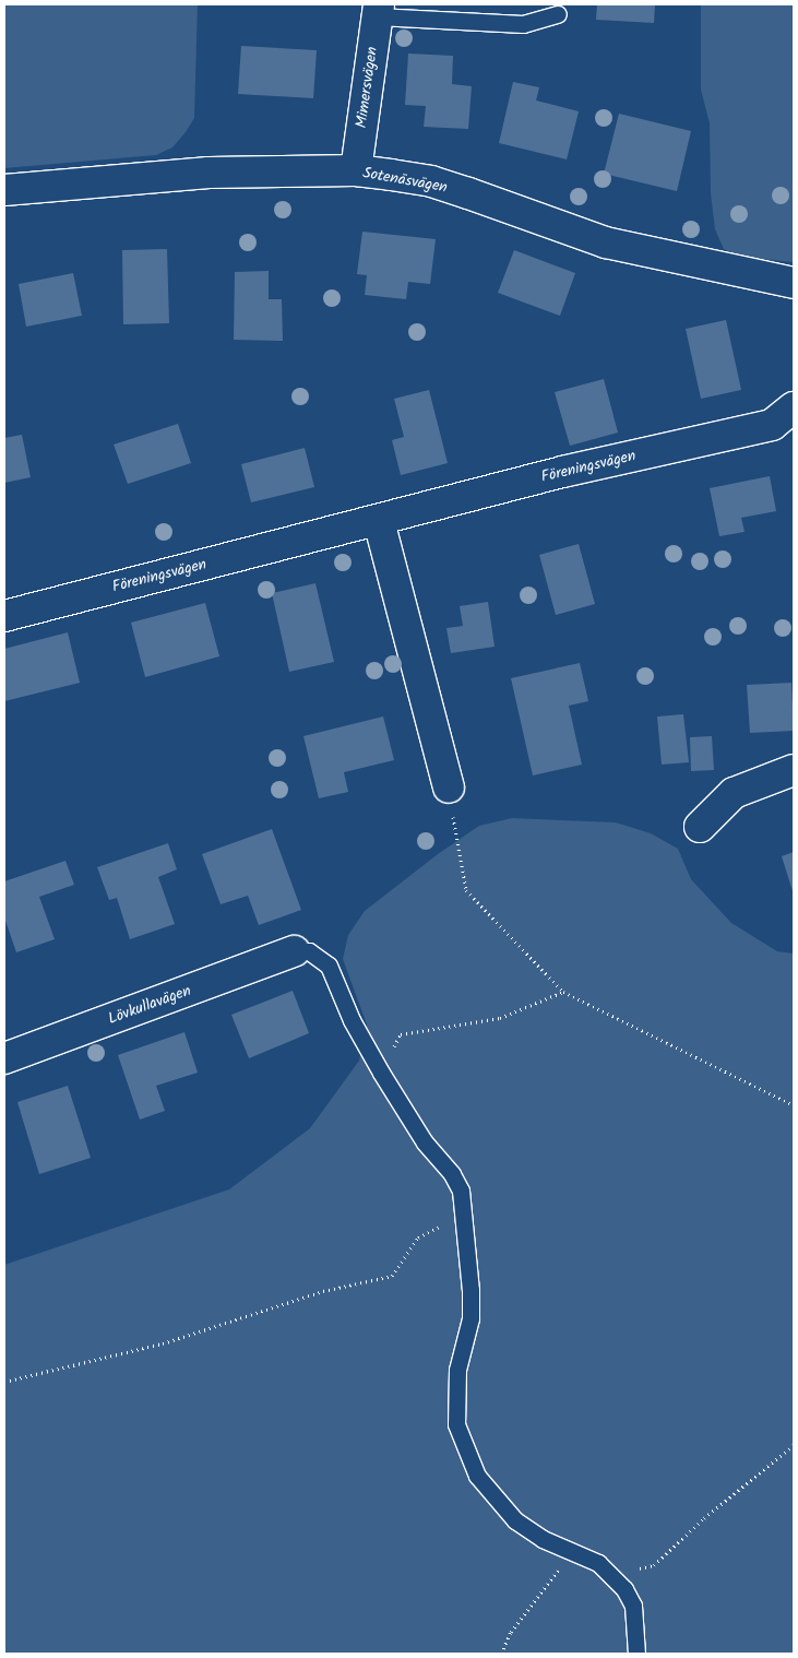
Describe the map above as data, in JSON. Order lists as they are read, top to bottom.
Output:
{
  "streets": {
    "street": [
      "Mimersvägen",
      "Sotenäsvägen",
      "Föreningsvägen",
      "Lövkullavägen"
    ]
  },
  "crossings": [
    ["Mimersvägen", "Sotenäsvägen"]
  ]
}
